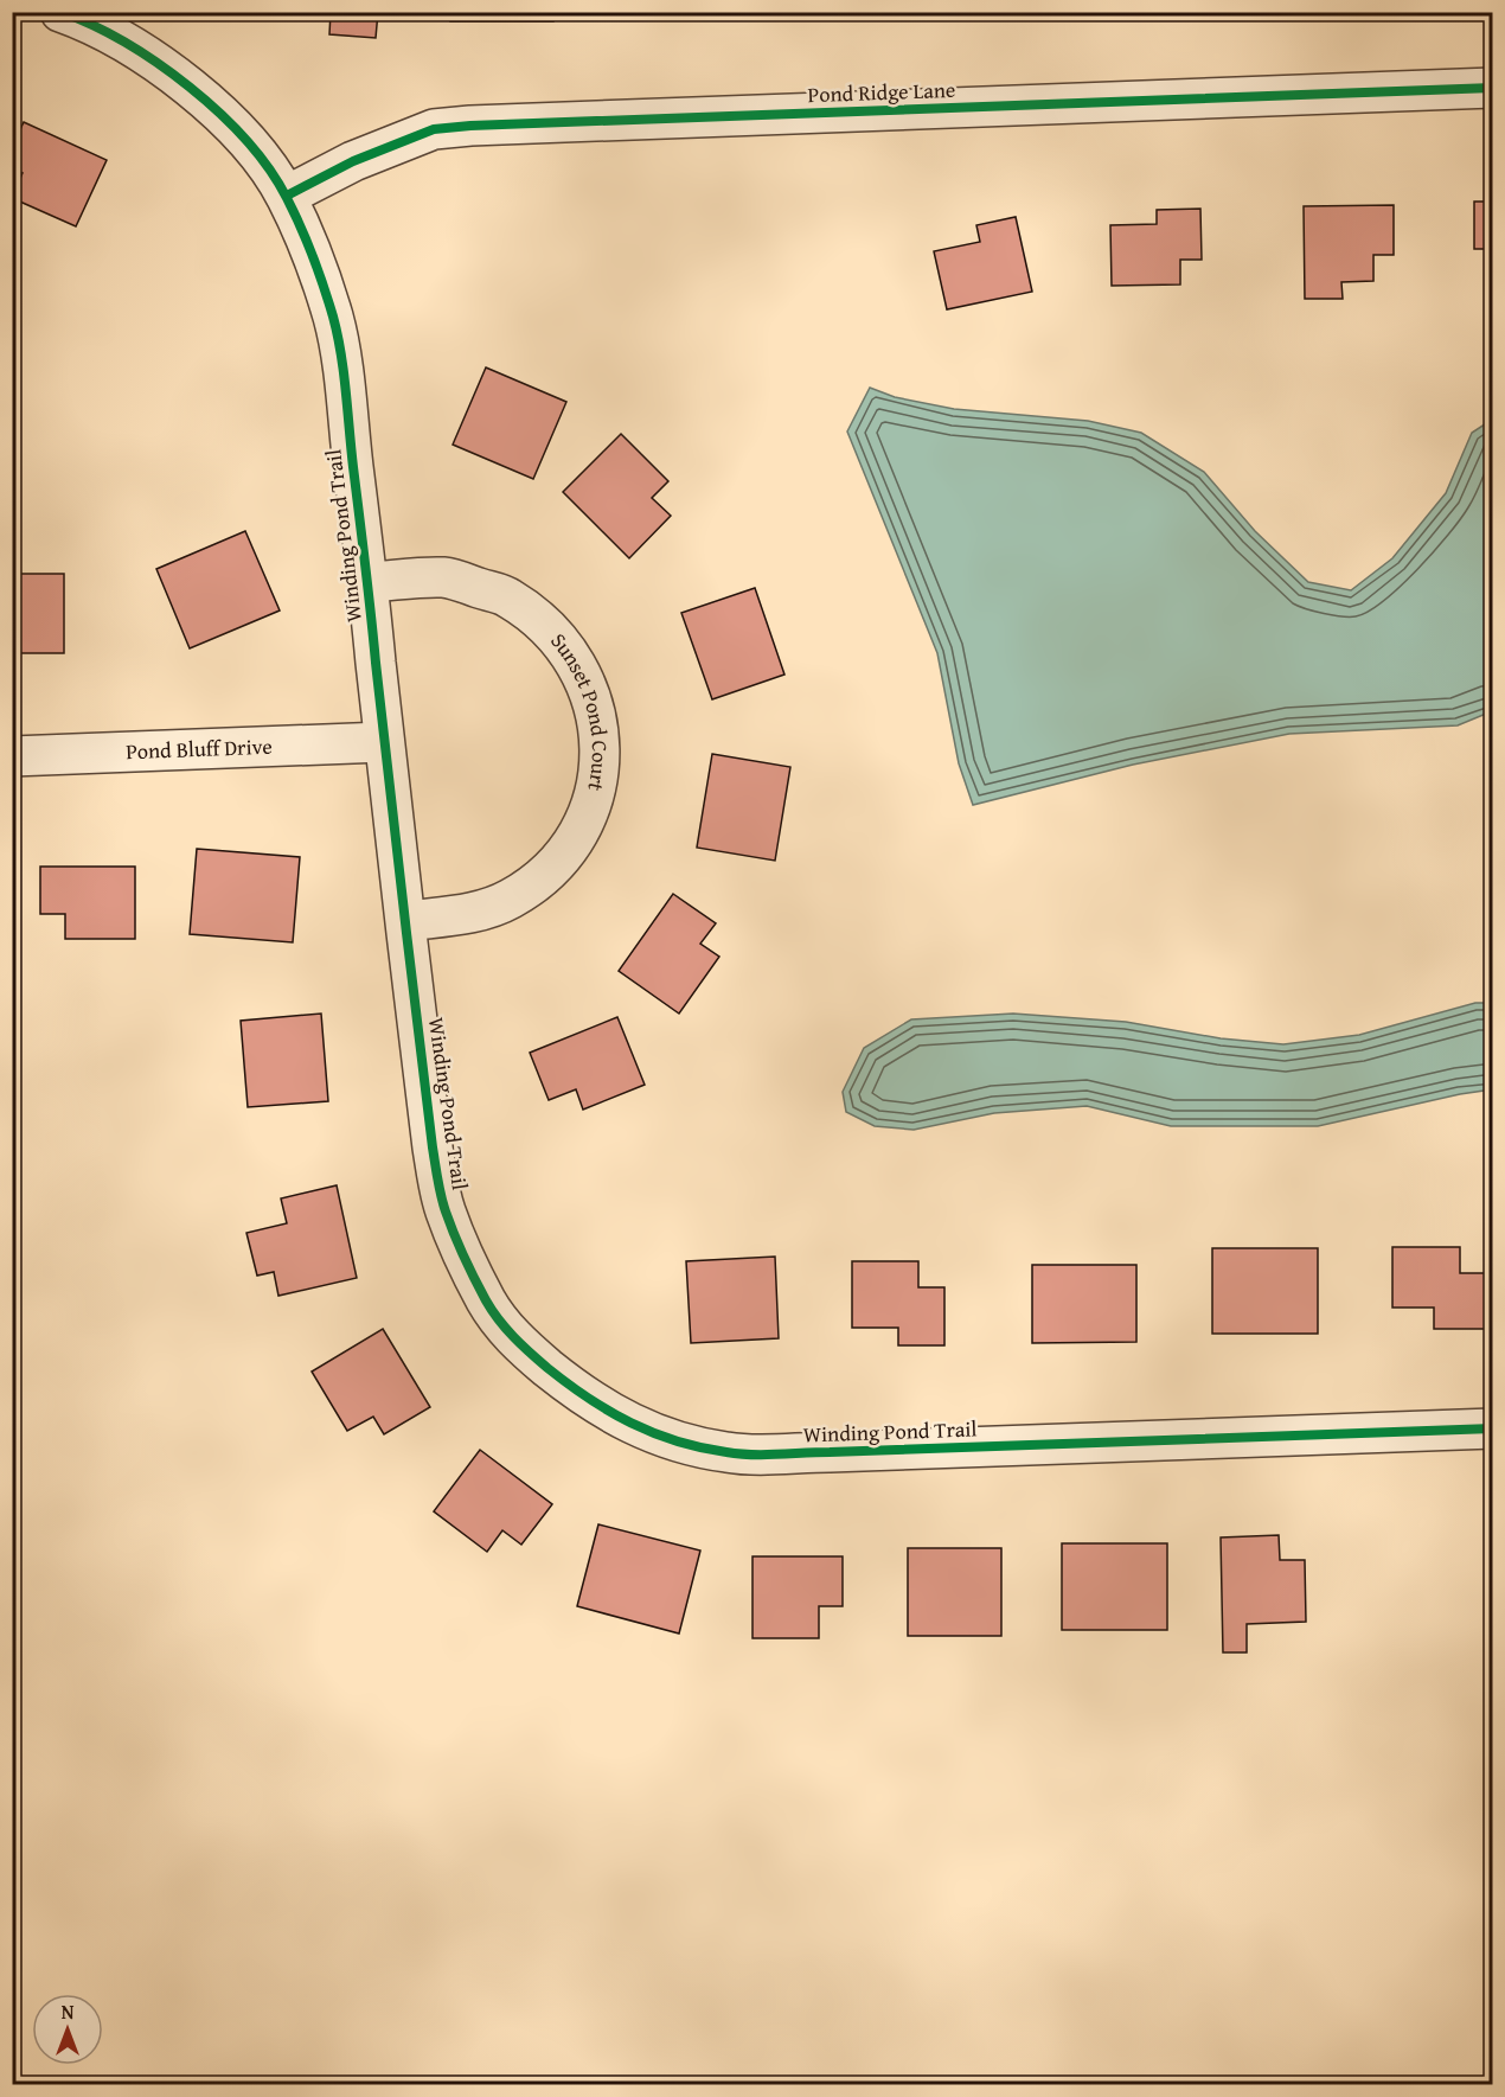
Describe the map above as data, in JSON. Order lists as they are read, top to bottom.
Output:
{
  "streets": {
    "street": [
      "Pond Ridge Lane",
      "Winding Pond Trail",
      "Sunset Pond Court",
      "Pond Bluff Drive"
    ]
  },
  "crossings": [
    ["Pond Ridge Lane", "Winding Pond Trail"],
    ["Winding Pond Trail", "Sunset Pond Court"],
    ["Winding Pond Trail", "Pond Bluff Drive"]
  ],
  "north": "top"
}
